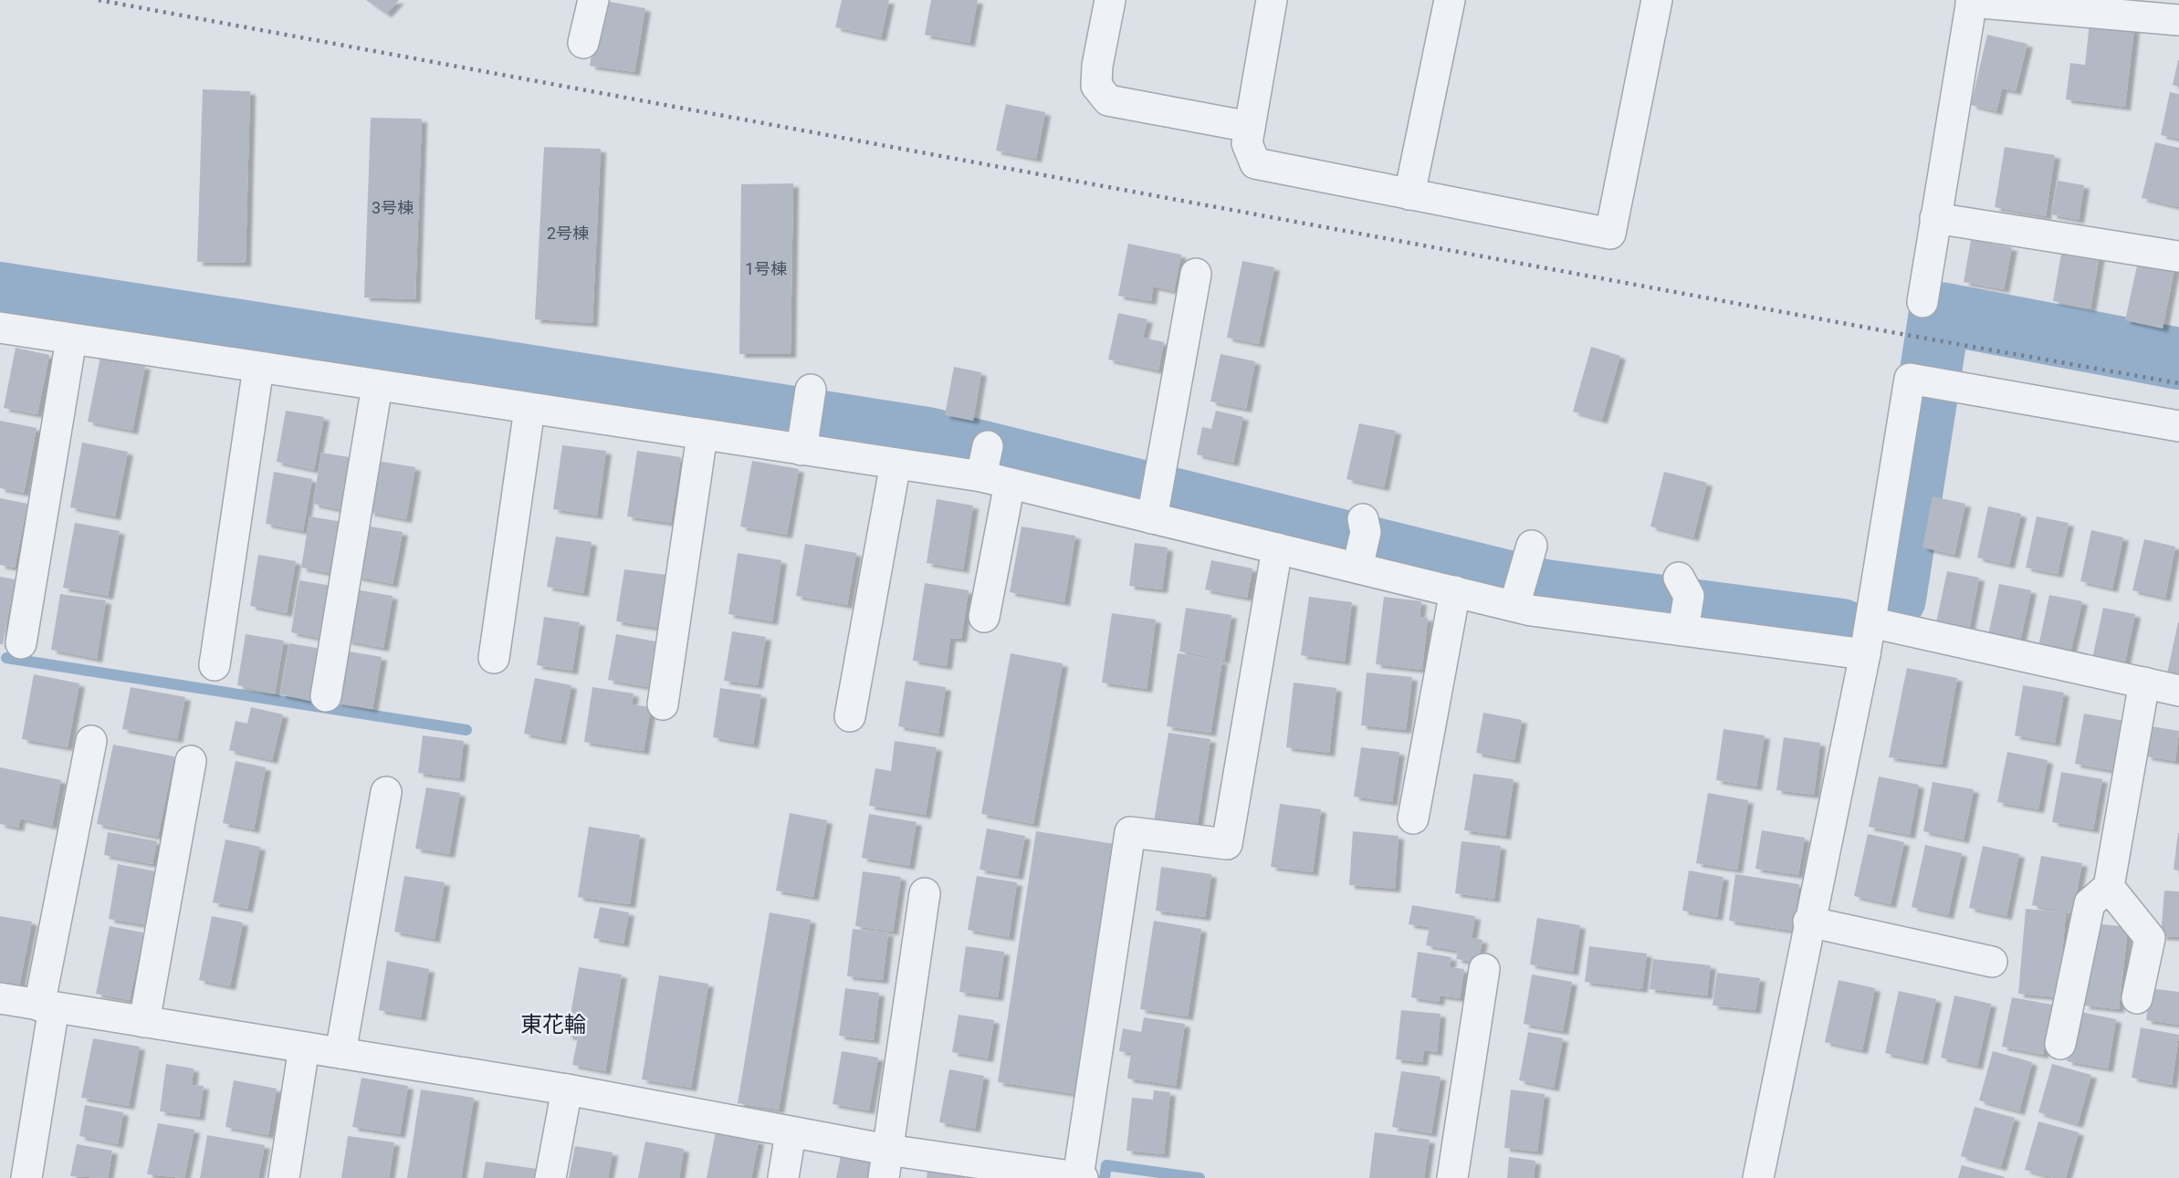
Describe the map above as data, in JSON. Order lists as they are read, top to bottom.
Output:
{
  "districts": ["東花輪"],
  "house_numbers": ["3号棟", "2号棟", "1号棟"]
}
